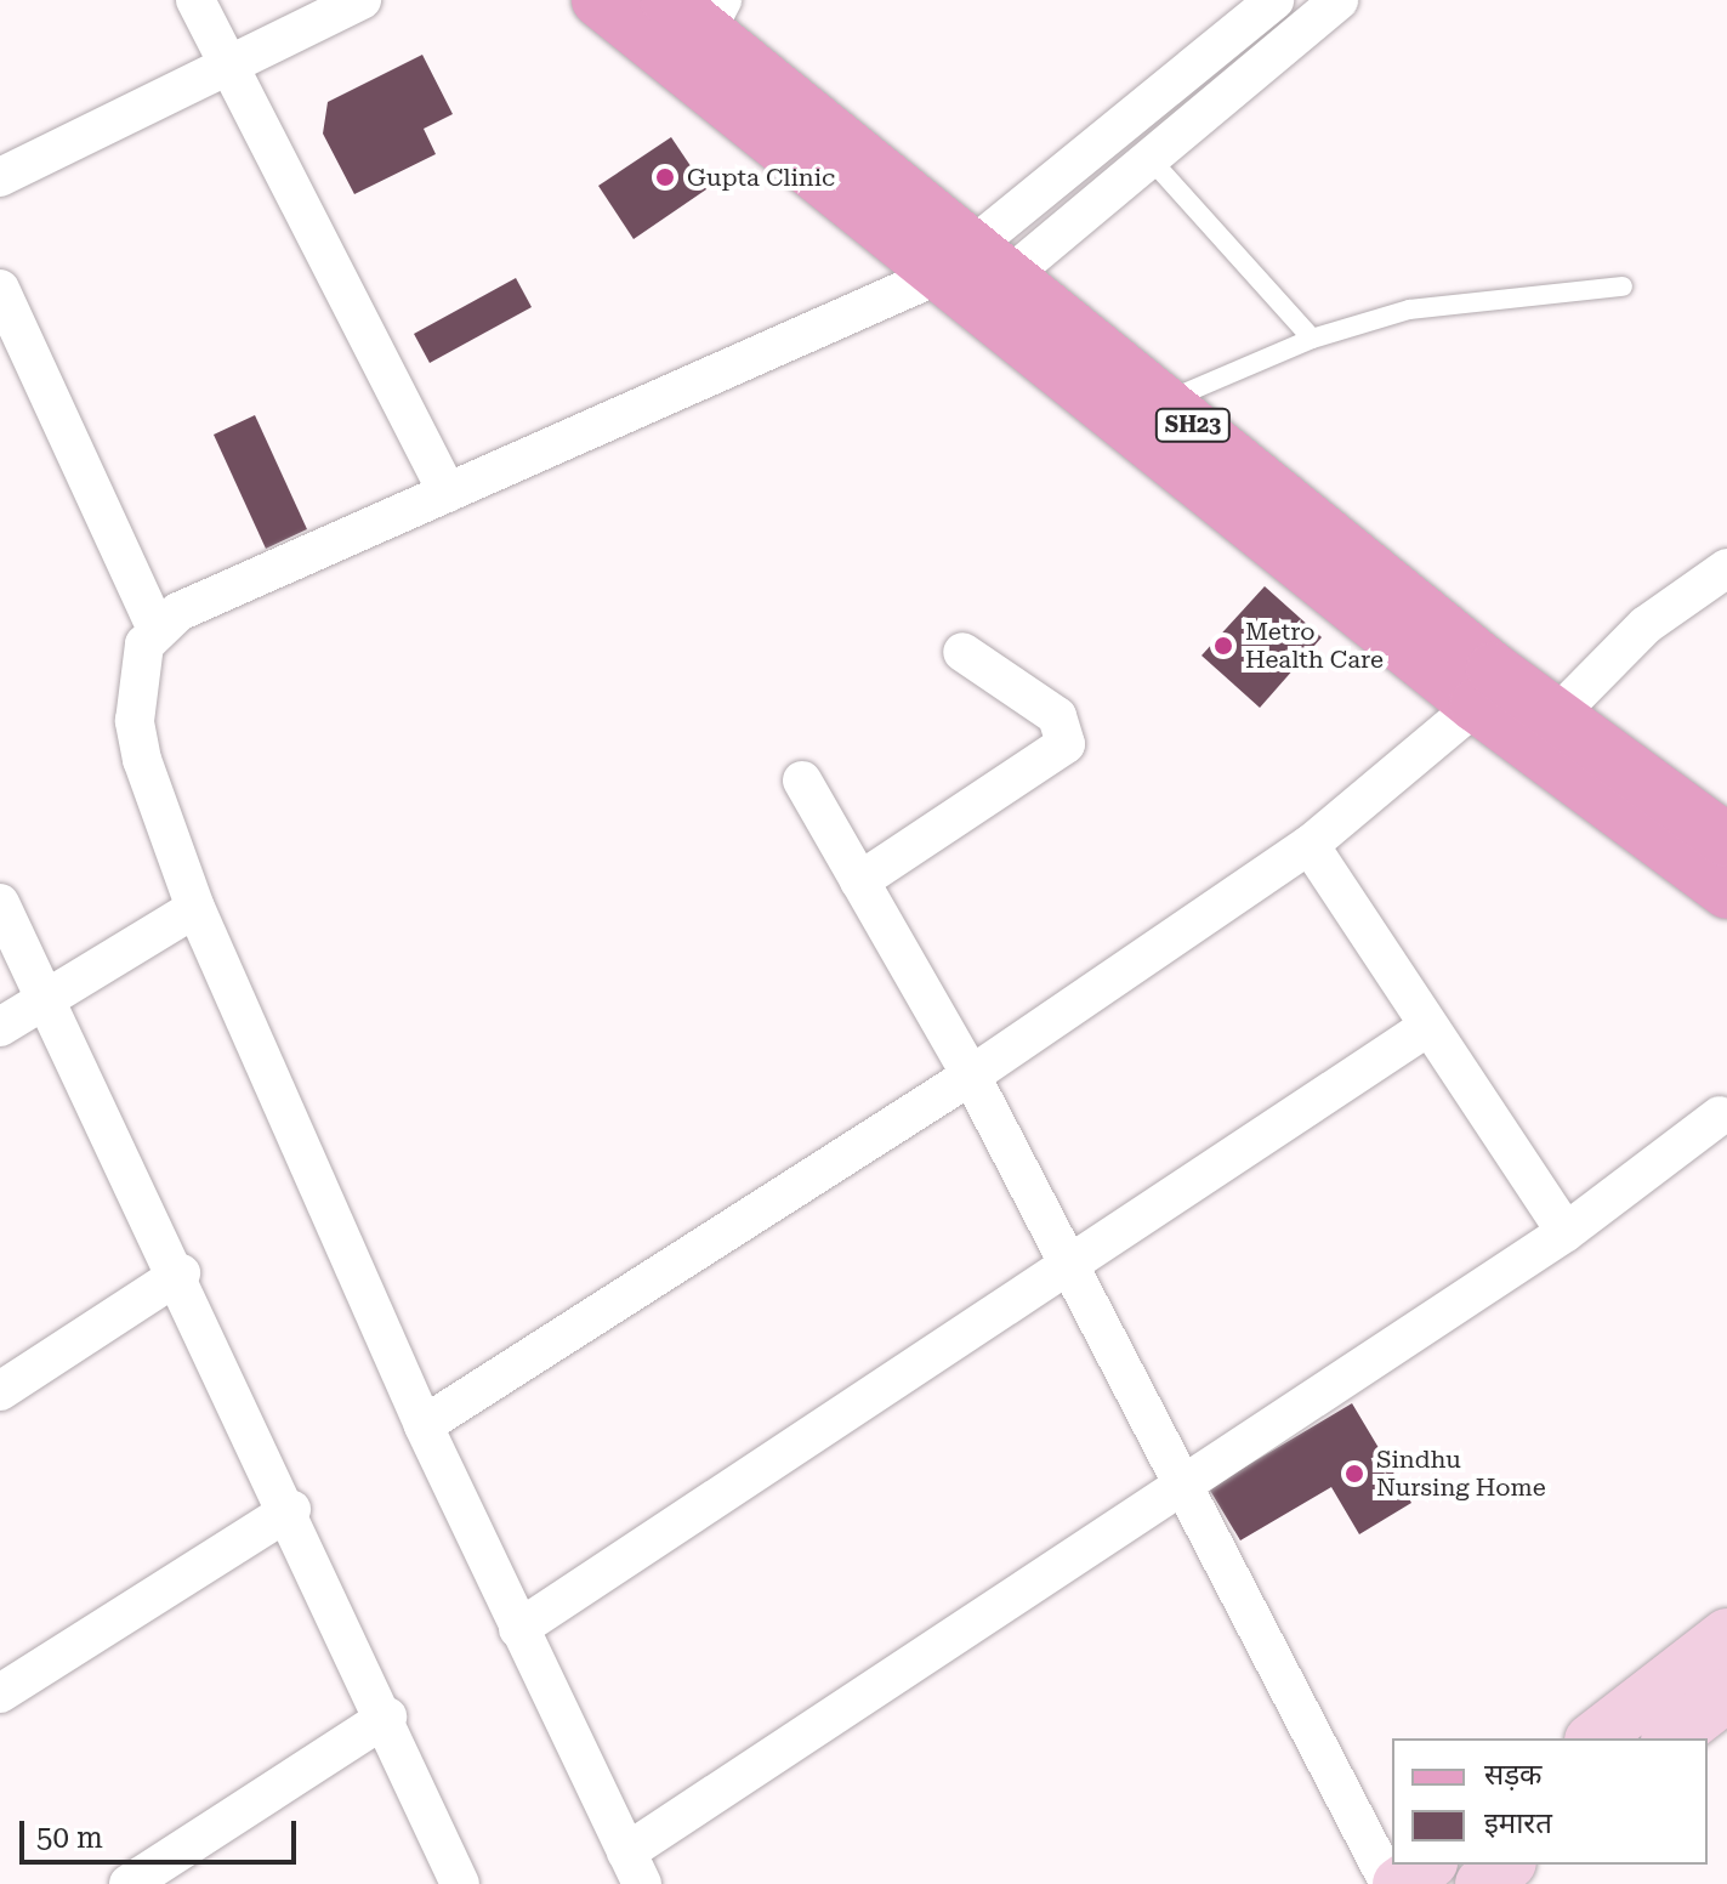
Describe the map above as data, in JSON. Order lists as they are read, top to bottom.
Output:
{
  "streets": {
    "main road": ["SH23"]
  },
  "places": ["Gupta Clinic", "Metro Health Care", "Sindhu Nursing Home"],
  "legend": ["सड़क", "इमारत"],
  "scale_bar": "50 m"
}
